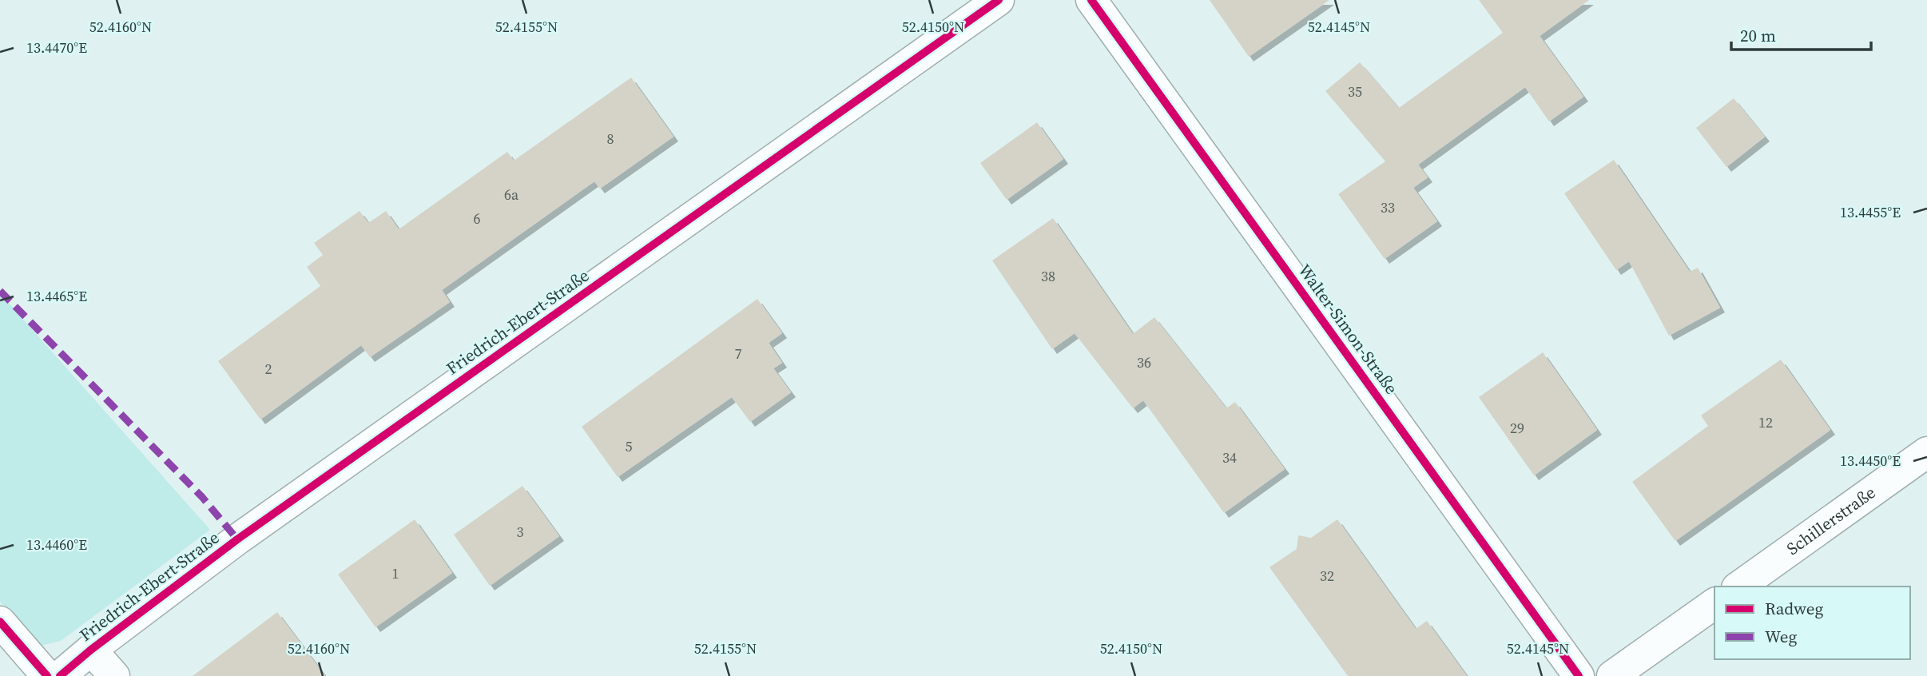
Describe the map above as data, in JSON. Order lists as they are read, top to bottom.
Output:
{
  "streets": {
    "street": ["Friedrich-Ebert-Straße", "Walter-Simon-Straße", "Schillerstraße"]
  },
  "house_numbers": [
    "35",
    "8",
    "6a",
    "33",
    "6",
    "38",
    "7",
    "36",
    "2",
    "12",
    "29",
    "5",
    "34",
    "3",
    "1",
    "32"
  ],
  "legend": ["Radweg", "Weg"],
  "scale_bar": "20 m",
  "coordinates": [
    "52.4160°N",
    "52.4155°N",
    "52.4150°N",
    "52.4145°N",
    "13.4470°E",
    "13.4455°E",
    "13.4465°E",
    "13.4450°E",
    "13.4460°E"
  ]
}
